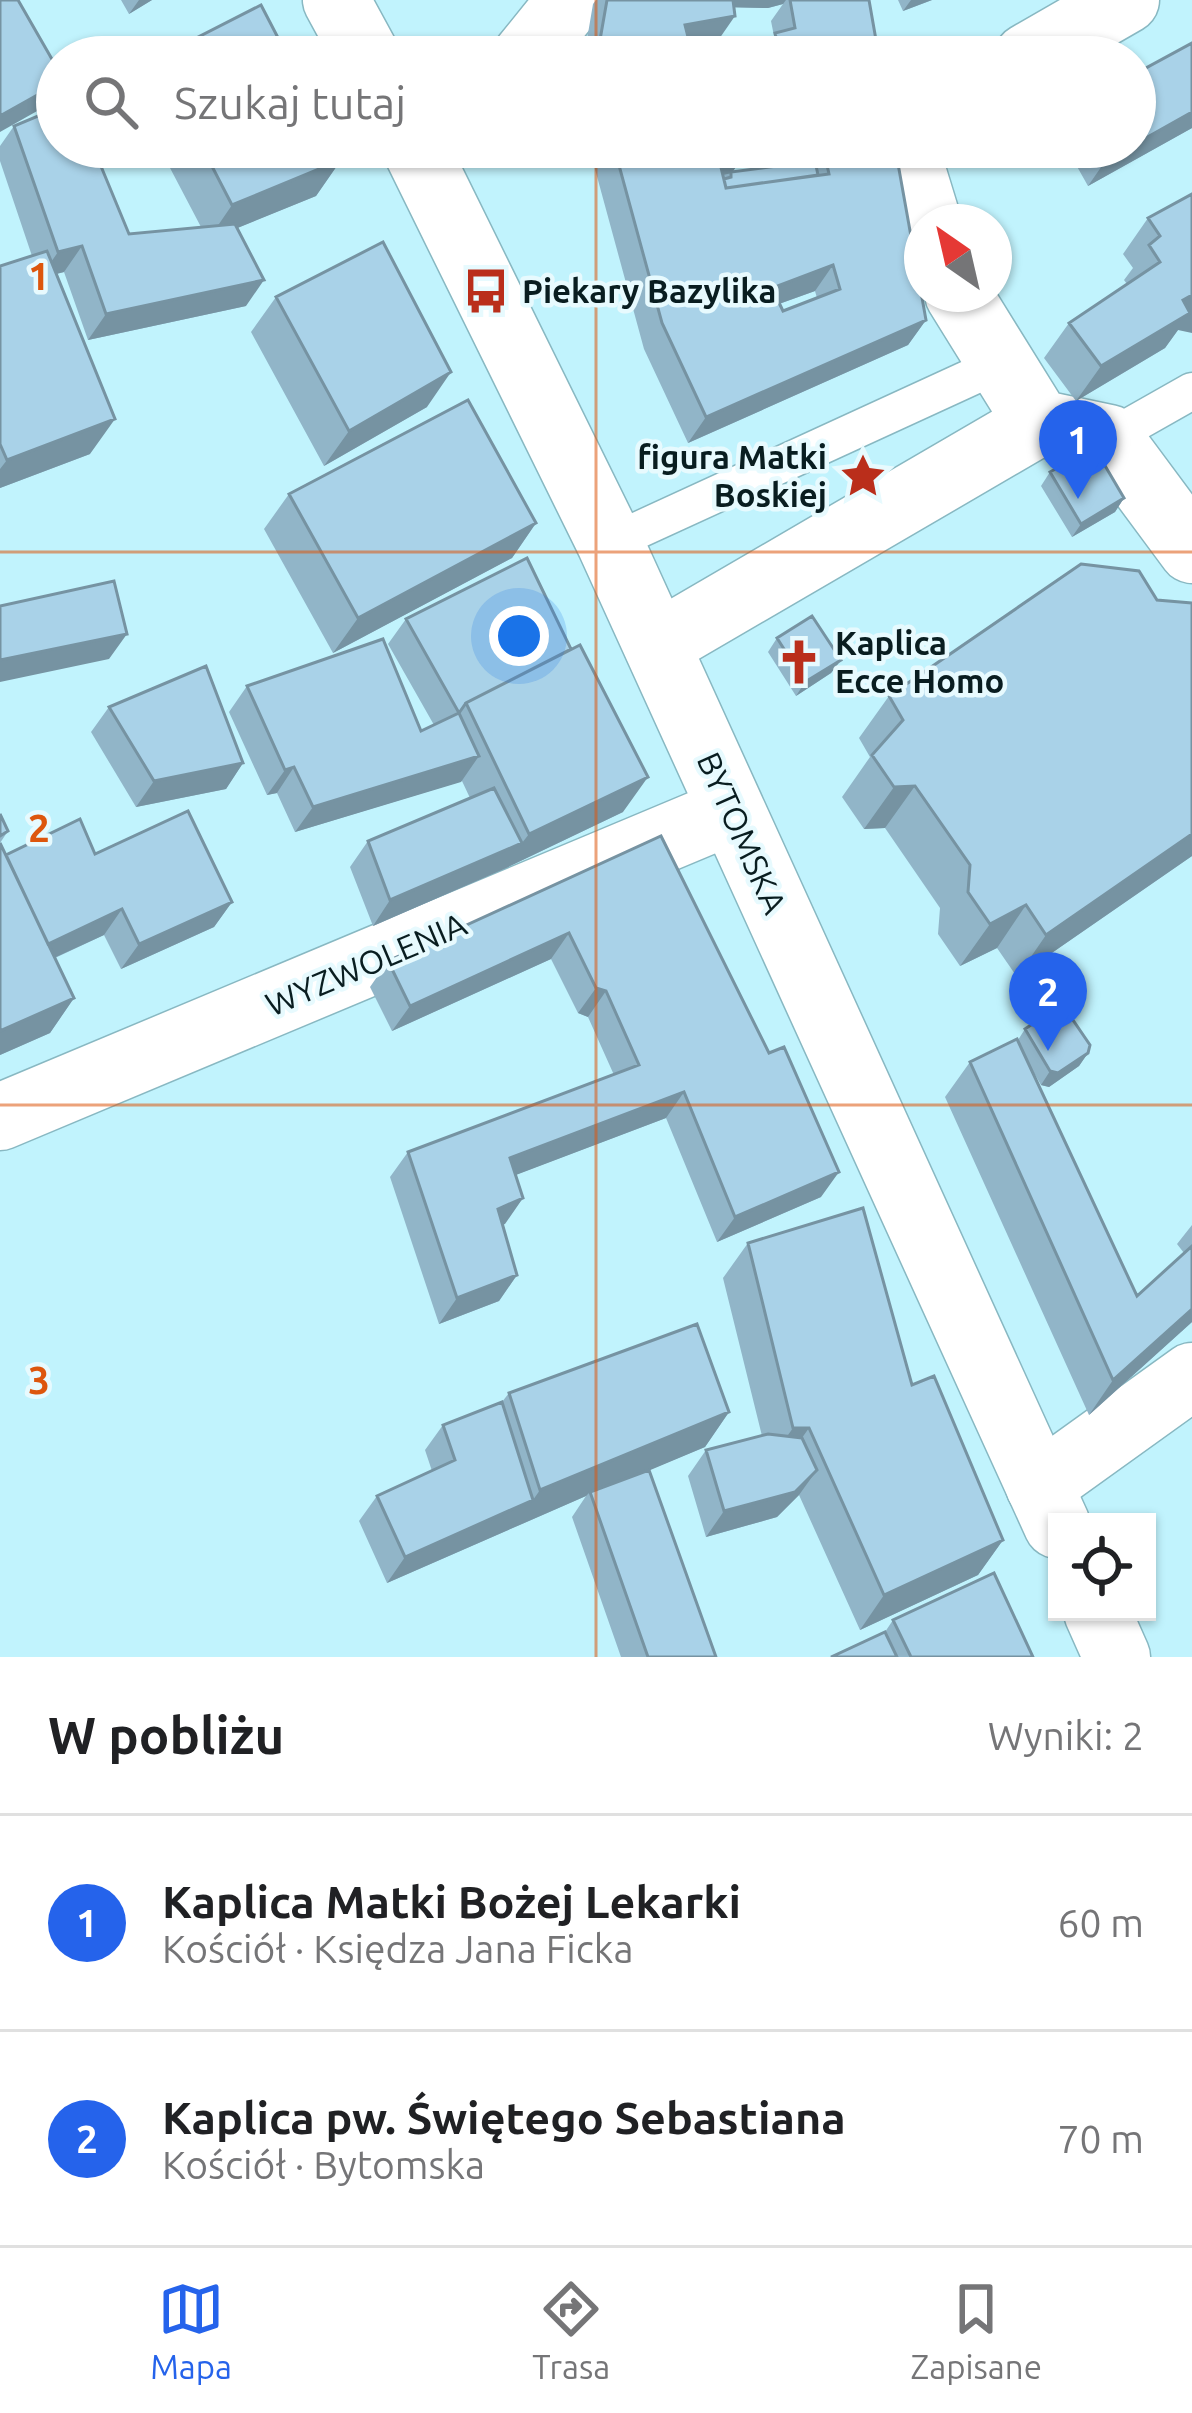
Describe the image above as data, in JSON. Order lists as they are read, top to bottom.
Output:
{
  "streets": {
    "street": ["BYTOMSKA", "WYZWOLENIA"]
  },
  "crossings": [
    ["BYTOMSKA", "WYZWOLENIA"]
  ],
  "places": {
    "bus stop": ["Piekary Bazylika"],
    "place": ["figura Matki Boskiej"],
    "church": ["Kaplica Ecce Homo"]
  },
  "north": "top left",
  "page": {
    "search": "Szukaj tutaj",
    "pins": ["1", "2"],
    "heading": ["W pobliżu", "Wyniki: 2"],
    "list": [
      {
        "mark": "1",
        "name": "Kaplica Matki Bożej Lekarki",
        "note": "Kościół · Księdza Jana Ficka",
        "value": "60 m"
      },
      {
        "mark": "2",
        "name": "Kaplica pw. Świętego Sebastiana",
        "note": "Kościół · Bytomska",
        "value": "70 m"
      }
    ],
    "nav": ["Mapa", "Trasa", "Zapisane"]
  },
  "grid": {
    "rows": ["1", "2", "3"]
  }
}
